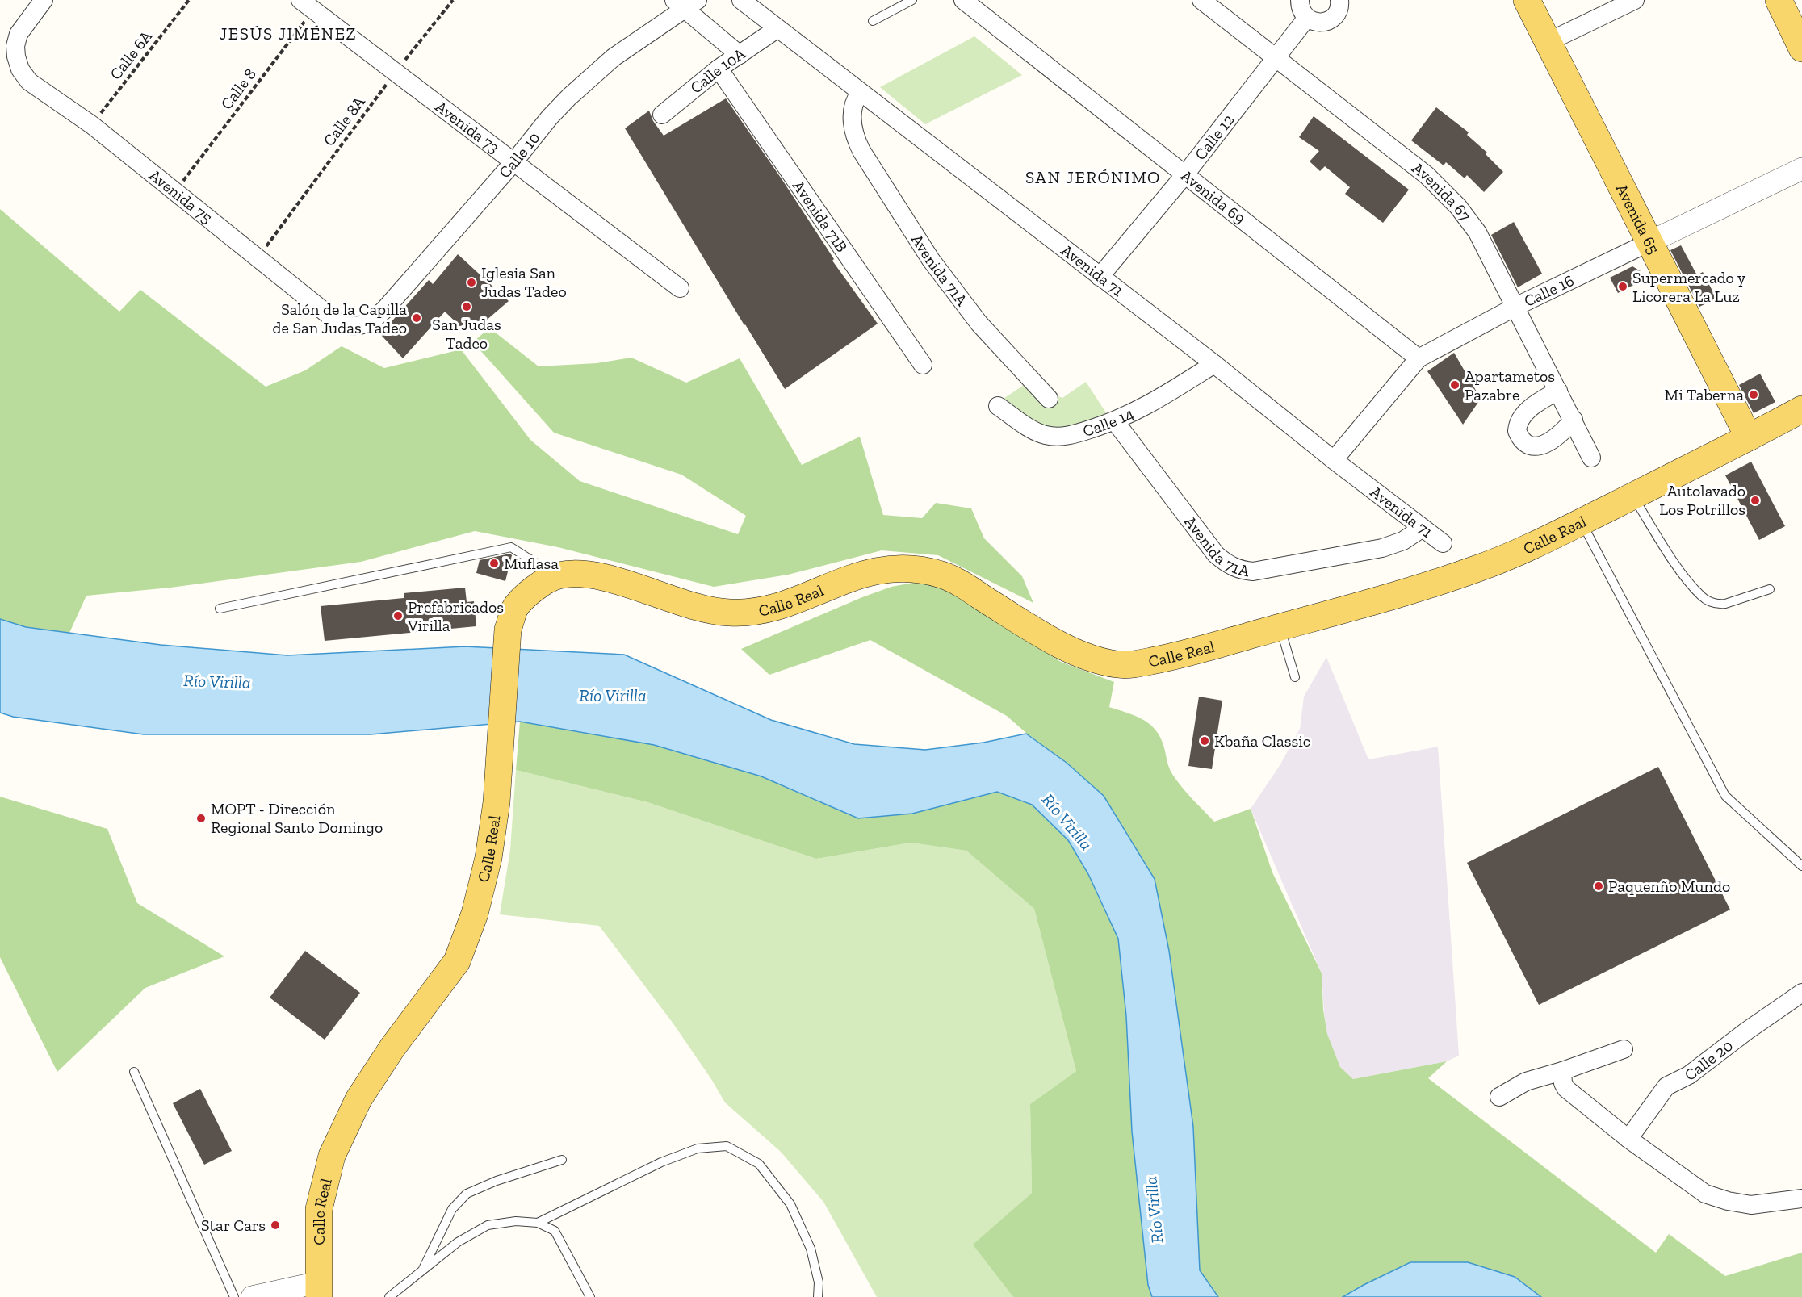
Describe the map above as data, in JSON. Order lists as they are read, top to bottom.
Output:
{
  "streets": {
    "main road": ["Avenida 65", "Calle Real"],
    "street": [
      "Calle 10A",
      "Avenida 73",
      "Calle 12",
      "Calle 10",
      "Avenida 67",
      "Avenida 75",
      "Avenida 69",
      "Avenida 71B",
      "Avenida 71A",
      "Avenida 71",
      "Calle 16",
      "Calle 14",
      "Calle 20"
    ],
    "path": ["Calle 6A", "Calle 8", "Calle 8A"]
  },
  "crossings": [
    ["Calle 6A", "Avenida 75"],
    ["Calle 10A", "Avenida 71B"],
    ["Calle 10A", "Avenida 71"],
    ["Calle 8", "Avenida 73"],
    ["Calle 8", "Avenida 75"],
    ["Calle 8A", "Avenida 73"],
    ["Calle 8A", "Avenida 75"],
    ["Avenida 73", "Calle 10"],
    ["Calle 12", "Avenida 67"],
    ["Calle 12", "Avenida 69"],
    ["Calle 12", "Avenida 71"],
    ["Calle 10", "Avenida 75"],
    ["Avenida 67", "Calle 16"],
    ["Avenida 69", "Calle 16"],
    ["Avenida 65", "Calle 16"],
    ["Avenida 65", "Calle Real"],
    ["Avenida 71A", "Avenida 71"],
    ["Avenida 71A", "Calle 14"],
    ["Avenida 71", "Calle 16"],
    ["Avenida 71", "Calle 14"]
  ],
  "districts": ["JESÚS JIMÉNEZ", "SAN JERÓNIMO"],
  "water": ["Río Virilla"],
  "places": [
    "Iglesia San Judas Tadeo",
    "Supermercado y Licorera La Luz",
    "San Judas Tadeo",
    "Salón de la Capilla de San Judas Tadeo",
    "Apartametos Pazabre",
    "Mi Taberna",
    "Autolavado Los Potrillos",
    "Muflasa",
    "Prefabricados Virilla",
    "Kbaña Classic",
    "MOPT - Dirección Regional Santo Domingo",
    "Paquenño Mundo",
    "Star Cars"
  ]
}
